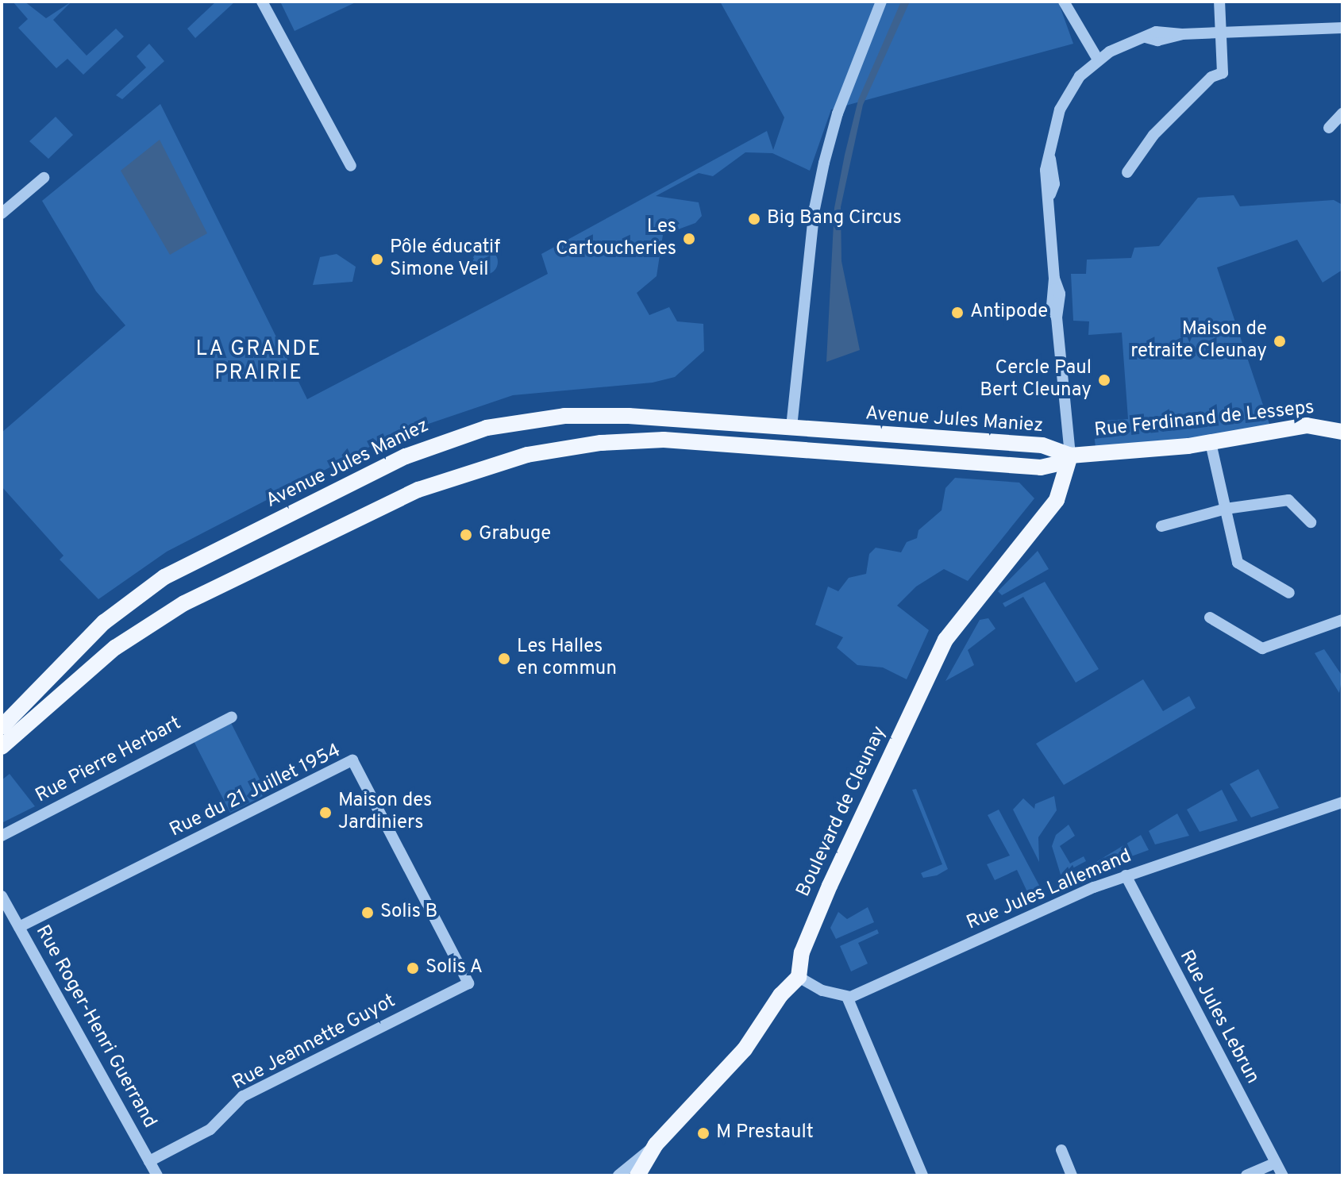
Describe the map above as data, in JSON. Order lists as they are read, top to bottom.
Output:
{
  "streets": {
    "main road": ["Rue Ferdinand de Lesseps", "Avenue Jules Maniez", "Boulevard de Cleunay"],
    "street": [
      "Rue Pierre Herbart",
      "Rue du 21 Juillet 1954",
      "Rue Jules Lallemand",
      "Rue Jules Lebrun",
      "Rue Roger-Henri Guerrand",
      "Rue Jeannette Guyot"
    ]
  },
  "crossings": [
    ["Rue Ferdinand de Lesseps", "Avenue Jules Maniez"],
    ["Rue Ferdinand de Lesseps", "Boulevard de Cleunay"],
    ["Avenue Jules Maniez", "Boulevard de Cleunay"],
    ["Rue du 21 Juillet 1954", "Rue Roger-Henri Guerrand"],
    ["Rue du 21 Juillet 1954", "Rue Jeannette Guyot"],
    ["Rue Jules Lallemand", "Rue Jules Lebrun"],
    ["Rue Roger-Henri Guerrand", "Rue Jeannette Guyot"]
  ],
  "districts": ["LA GRANDE PRAIRIE"],
  "places": [
    "Big Bang Circus",
    "Les Cartoucheries",
    "Pôle éducatif Simone Veil",
    "Antipode",
    "Maison de retraite Cleunay",
    "Cercle Paul Bert Cleunay",
    "Grabuge",
    "Les Halles en commun",
    "Maison des Jardiniers",
    "Solis B",
    "Solis A",
    "M Prestault"
  ]
}
